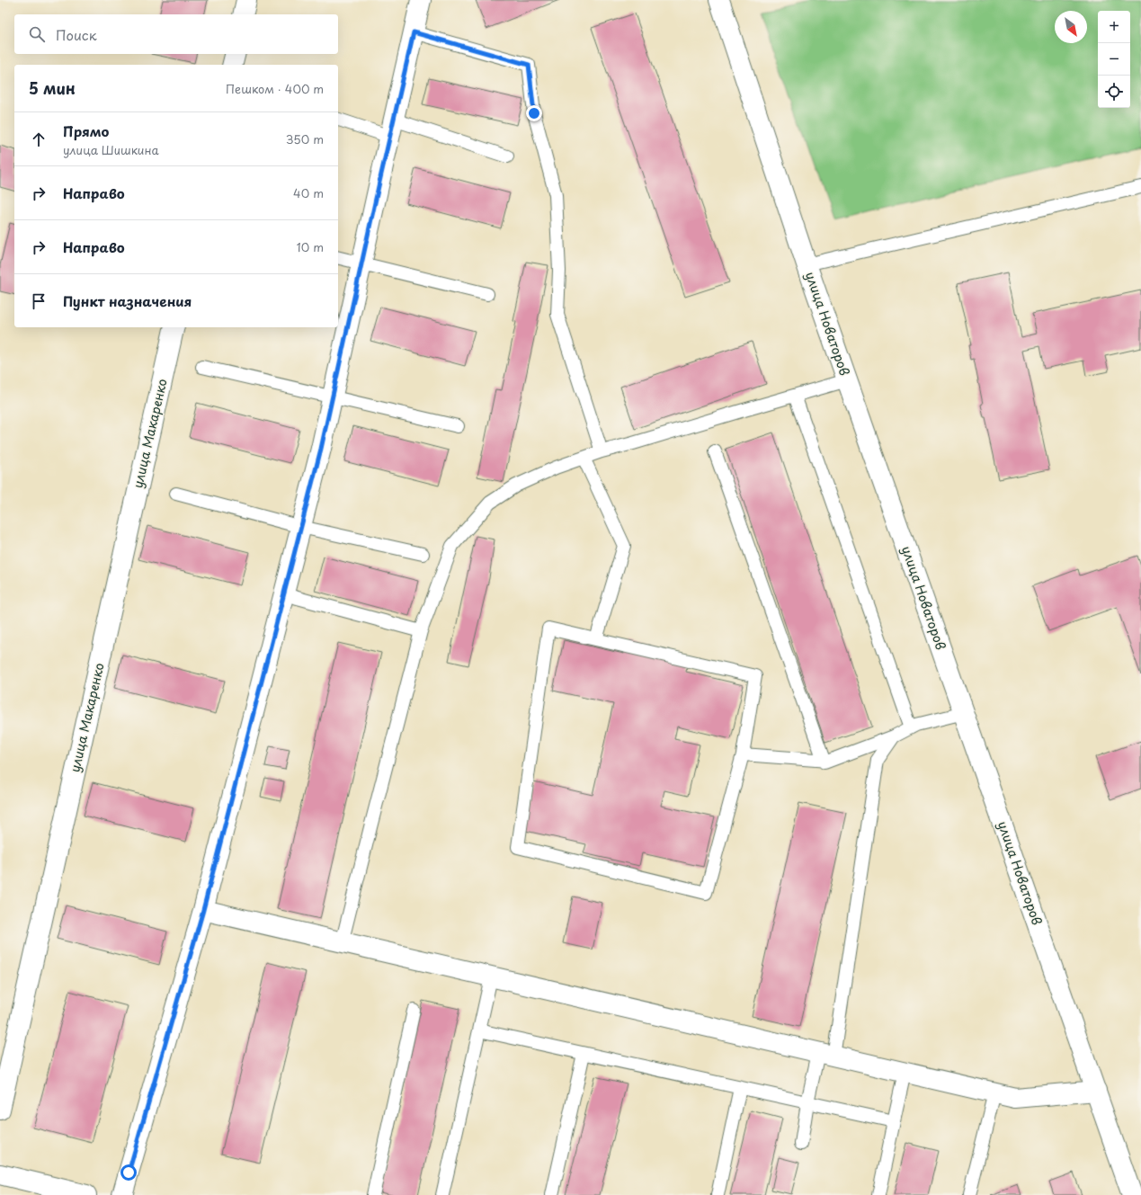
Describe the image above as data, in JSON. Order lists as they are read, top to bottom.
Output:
{
  "streets": {
    "street": ["улица Новаторов", "улица Макаренко"]
  },
  "north": "bottom right",
  "page": {
    "map_buttons": ["+", "−"],
    "search": "Поиск",
    "heading": ["5 мин", "Пешком · 400 m"],
    "list": [
      ["Прямо", "улица Шишкина", "350 m"],
      ["Направо", "40 m"],
      ["Направо", "10 m"],
      "Пункт назначения"
    ]
  }
}
